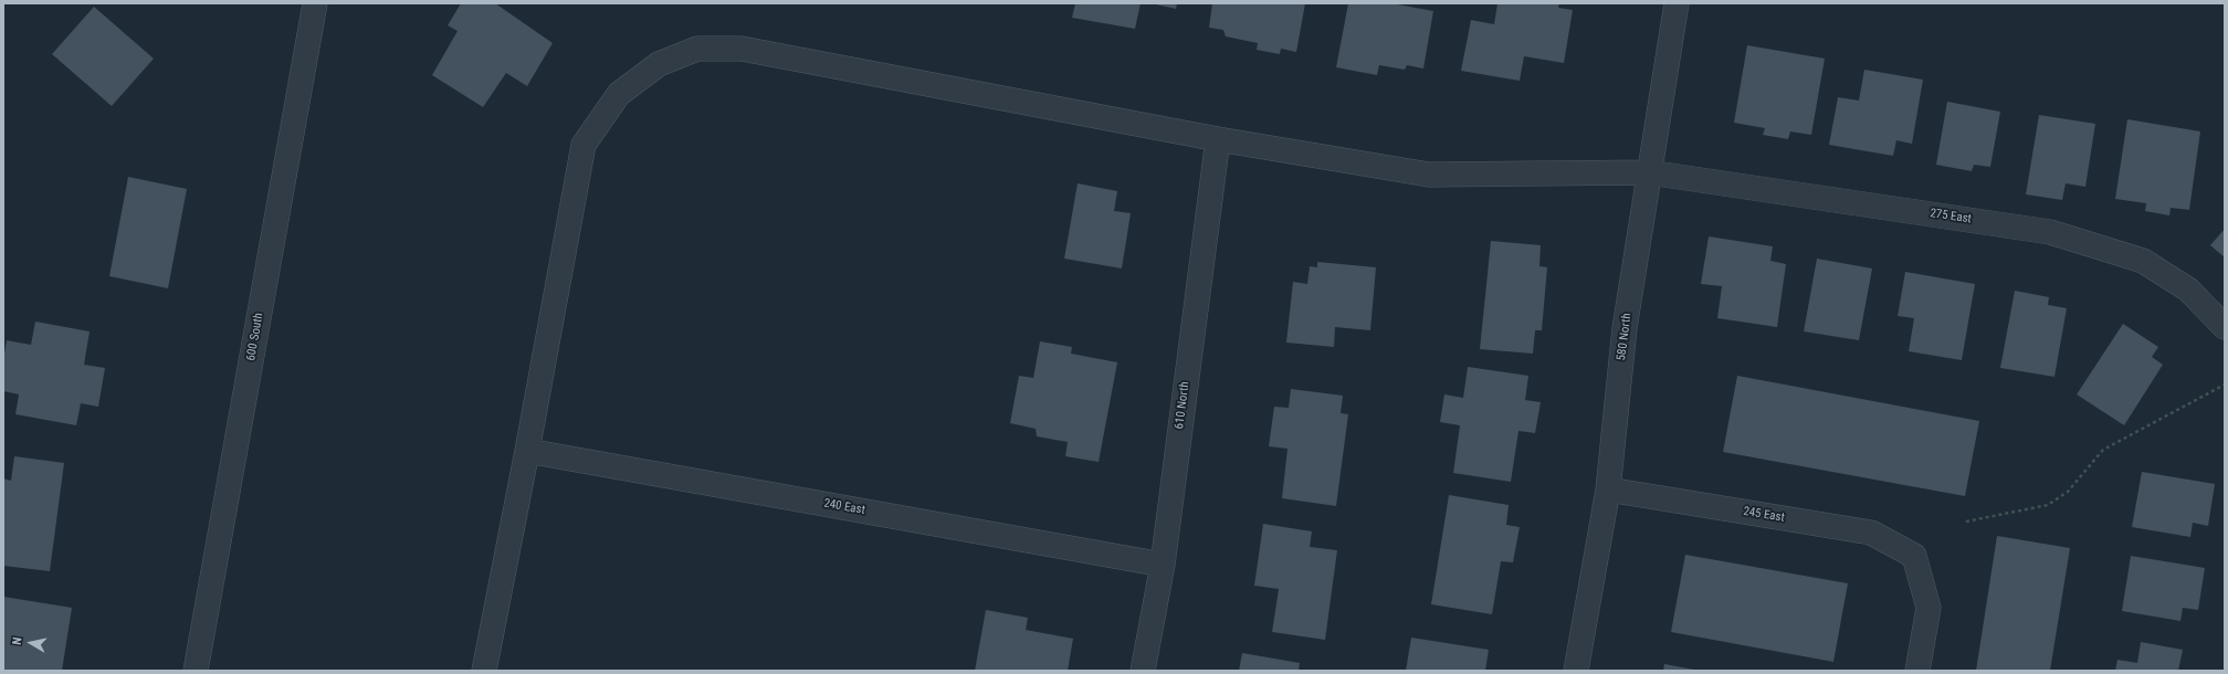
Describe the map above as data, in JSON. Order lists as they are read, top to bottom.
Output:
{
  "streets": {
    "street": [
      "275 East",
      "600 South",
      "580 North",
      "610 North",
      "240 East",
      "245 East"
    ]
  },
  "crossings": [
    ["275 East", "580 North"],
    ["275 East", "610 North"],
    ["275 East", "240 East"],
    ["580 North", "245 East"],
    ["610 North", "240 East"]
  ],
  "north": "left"
}
